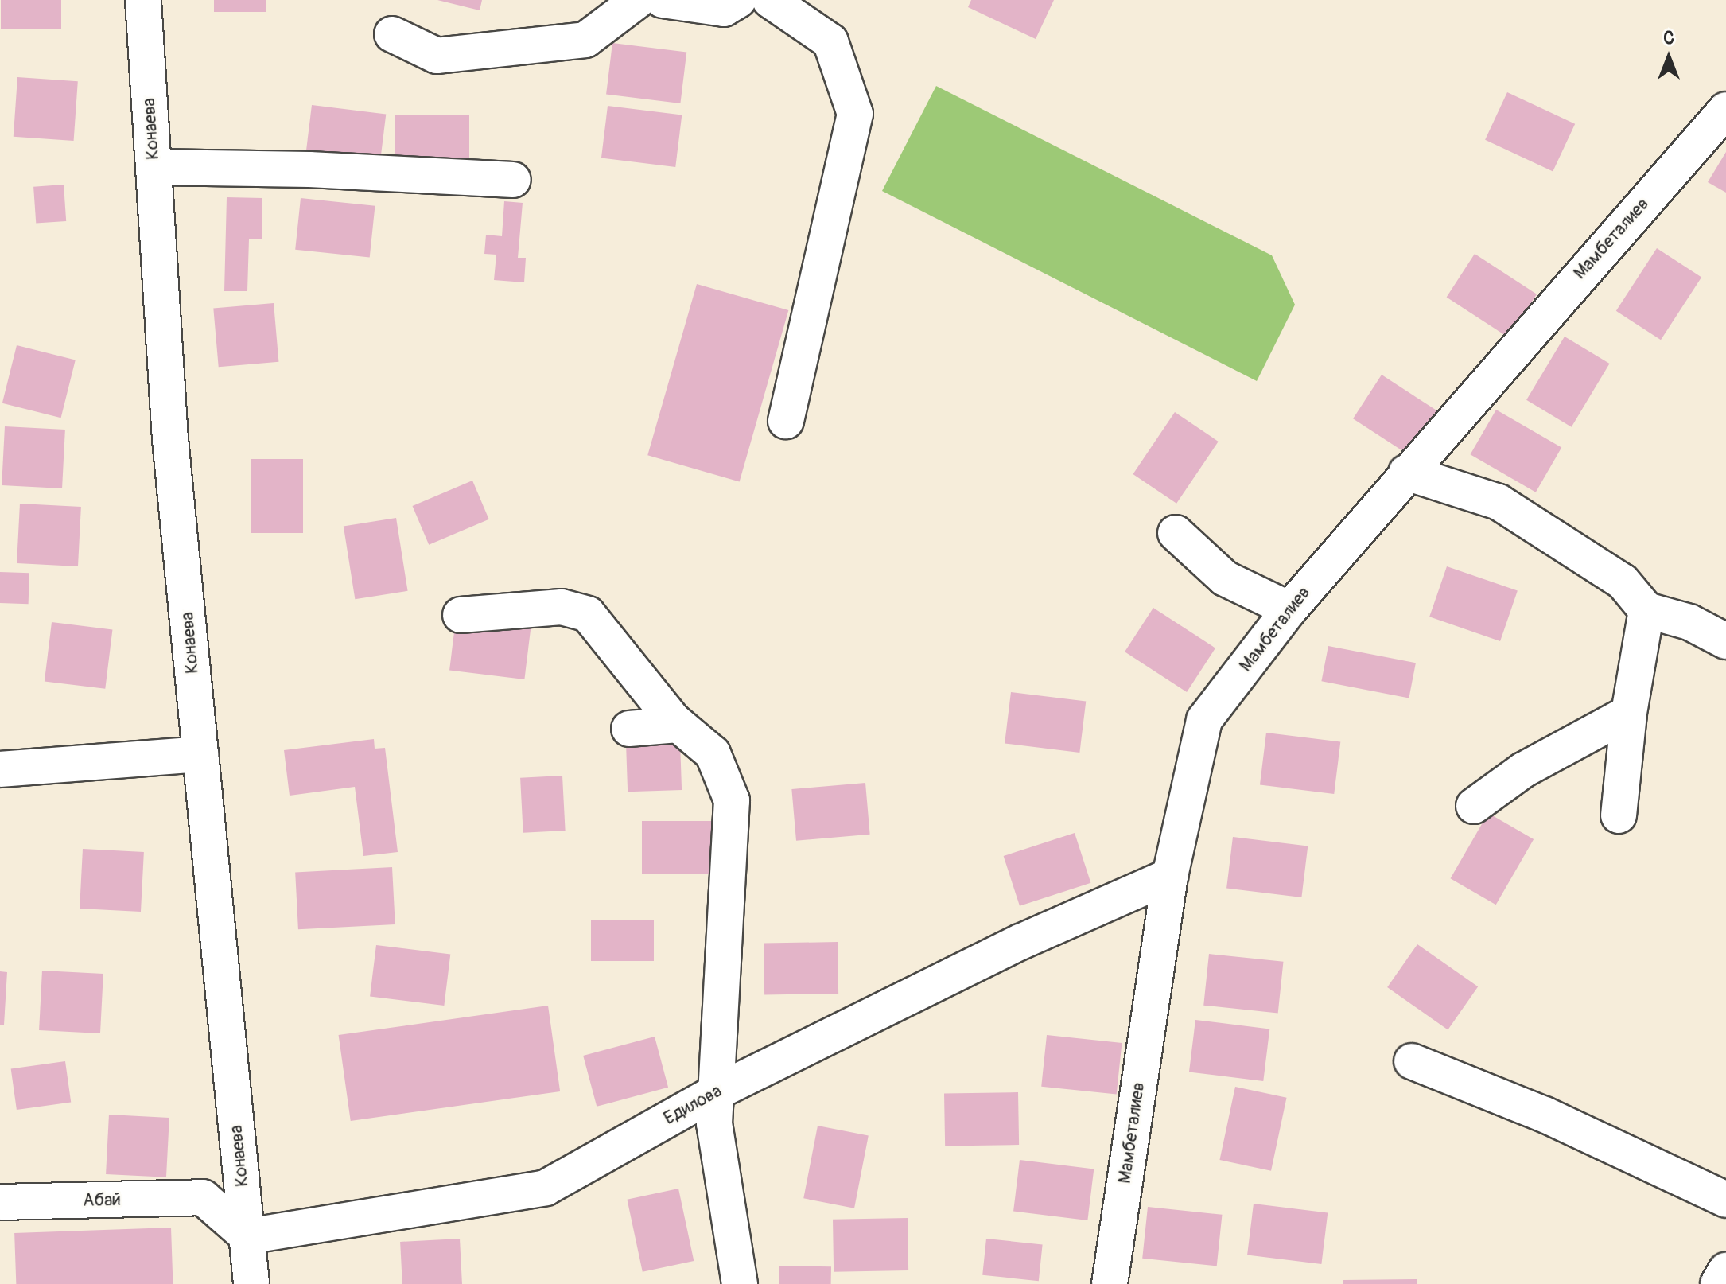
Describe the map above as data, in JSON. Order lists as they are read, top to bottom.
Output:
{
  "streets": {
    "street": [
      "Конаева",
      "Мамбеталиев",
      "Едилова",
      "Абай"
    ]
  },
  "crossings": [
    ["Конаева", "Едилова"],
    ["Конаева", "Абай"],
    ["Мамбеталиев", "Едилова"],
    ["Едилова", "Абай"]
  ],
  "north": "top"
}
